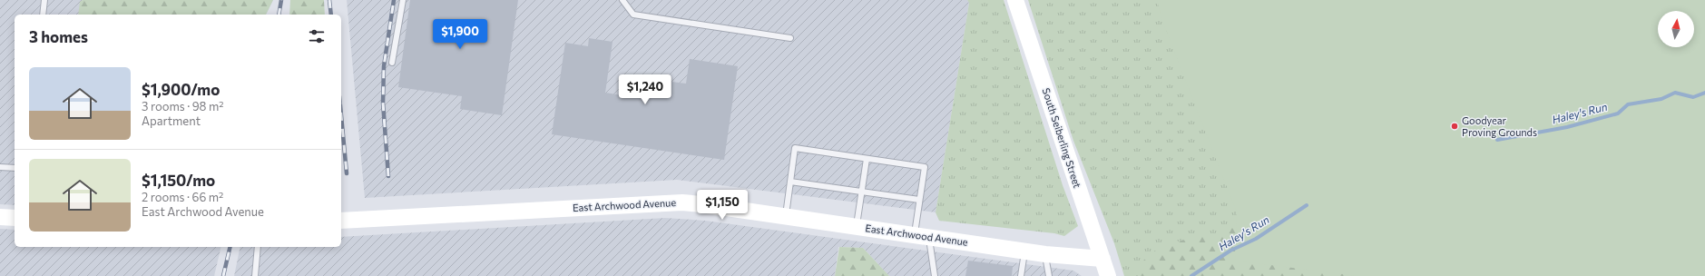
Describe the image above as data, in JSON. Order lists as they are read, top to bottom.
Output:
{
  "streets": {
    "main road": ["South Seiberling Street", "East Archwood Avenue"]
  },
  "crossings": [
    ["South Seiberling Street", "East Archwood Avenue"]
  ],
  "water": ["Haley's Run"],
  "places": ["Goodyear Proving Grounds"],
  "north": "top",
  "page": {
    "heading": "3 homes",
    "price": ["$1,900", "$1,240", "$1,150"],
    "list": [
      {
        "name": "$1,900/mo",
        "note": "3 rooms · 98 m² · Apartment"
      },
      {
        "name": "$1,150/mo",
        "note": "2 rooms · 66 m² · East Archwood Avenue"
      }
    ]
  }
}
